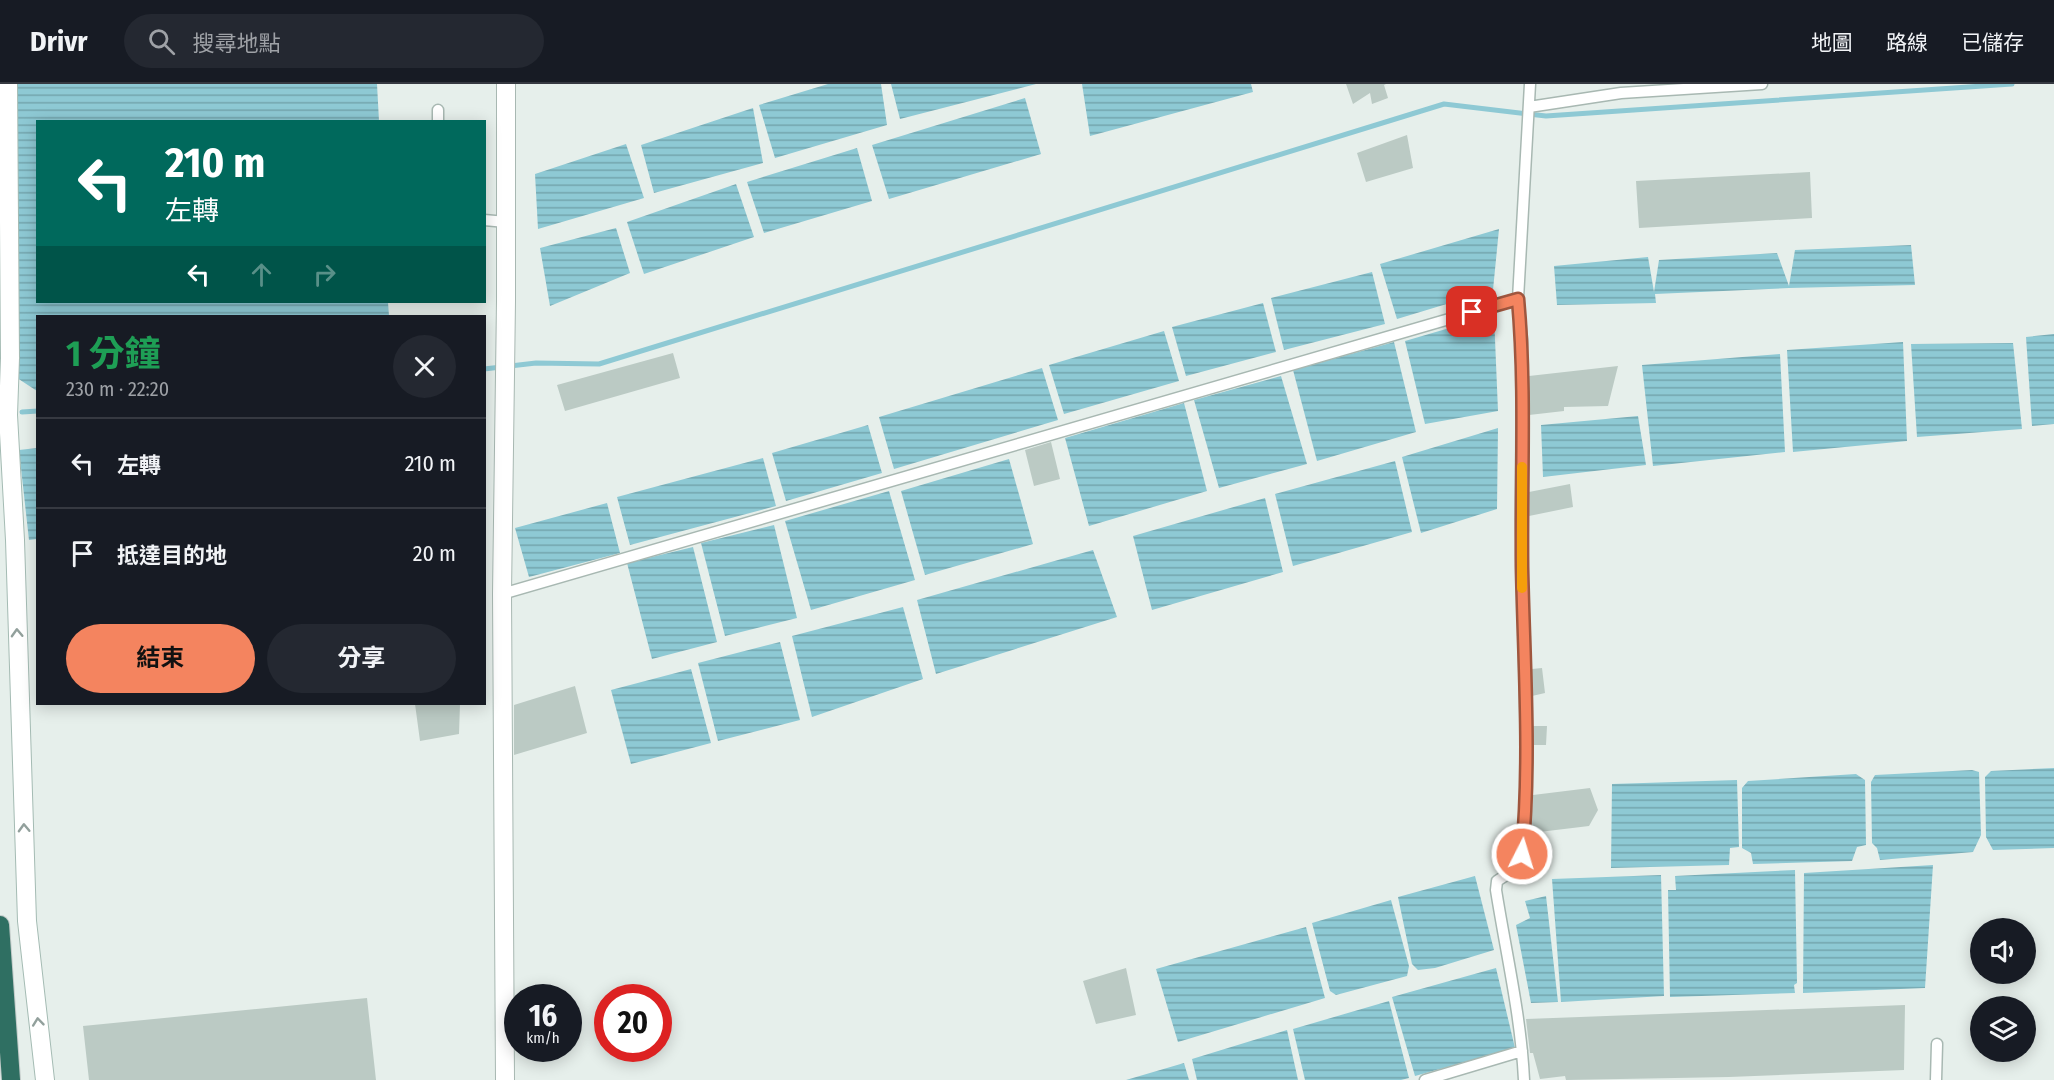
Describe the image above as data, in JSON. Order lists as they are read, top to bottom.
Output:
{
  "page": {
    "header": "Drivr",
    "search": "搜尋地點",
    "nav": ["地圖", "路線", "已儲存"],
    "turn": ["210 m", "左轉"],
    "heading": ["1 分鐘", "230 m · 22:20"],
    "list": [
      {
        "name": "左轉",
        "value": "210 m"
      },
      {
        "name": "抵達目的地",
        "value": "20 m"
      }
    ],
    "buttons": ["結束", "分享"],
    "speed": "16 km/h",
    "limit": "20"
  }
}
